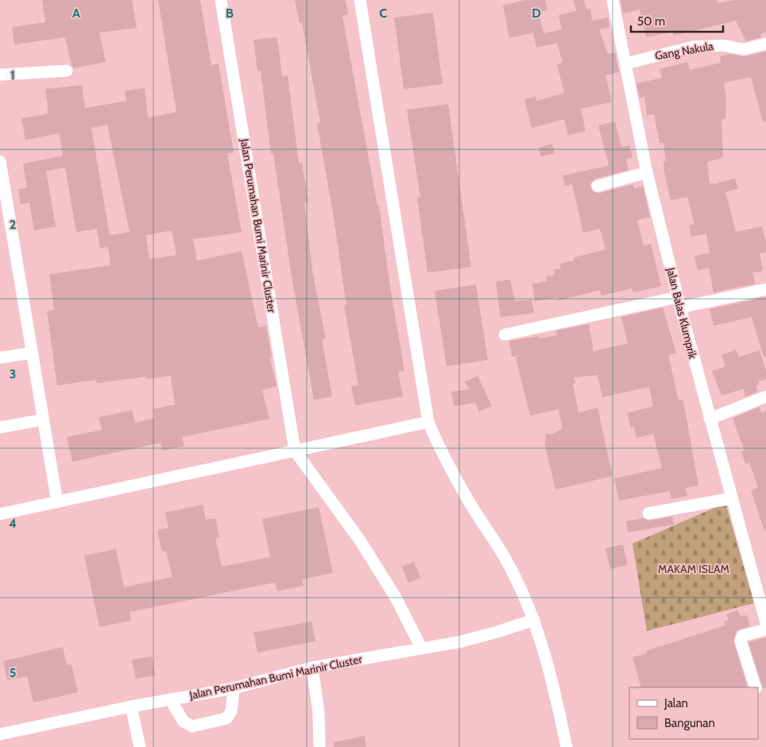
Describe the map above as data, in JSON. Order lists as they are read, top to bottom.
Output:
{
  "streets": {
    "street": ["Gang Nakula", "Jalan Perumahan Bumi Marinir Cluster", "Jalan Balas Klumprik"]
  },
  "crossings": [
    ["Gang Nakula", "Jalan Balas Klumprik"]
  ],
  "parks": ["MAKAM ISLAM"],
  "legend": ["Jalan", "Bangunan"],
  "scale_bar": "50 m",
  "grid": {
    "columns": [
      "A",
      "B",
      "C",
      "D"
    ],
    "rows": [
      "1",
      "2",
      "3",
      "4",
      "5"
    ]
  }
}
